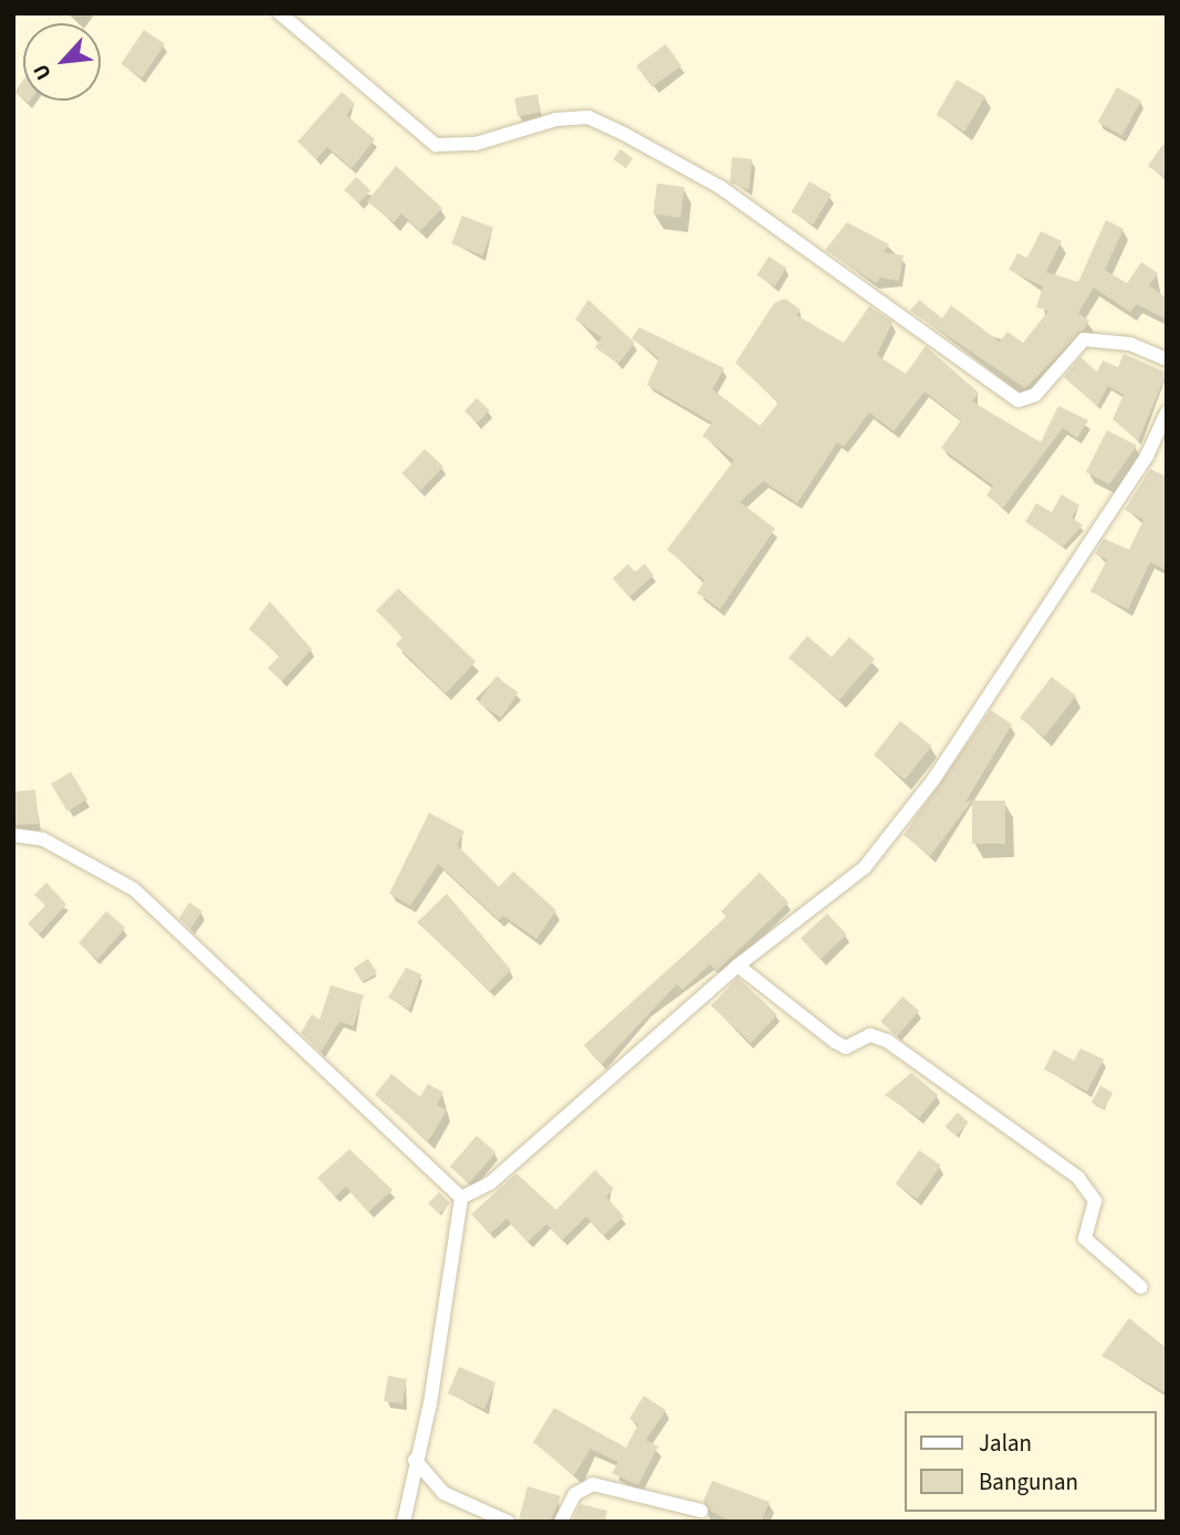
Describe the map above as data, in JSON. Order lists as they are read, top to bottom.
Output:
{
  "legend": ["Jalan", "Bangunan"],
  "north": "bottom left"
}
